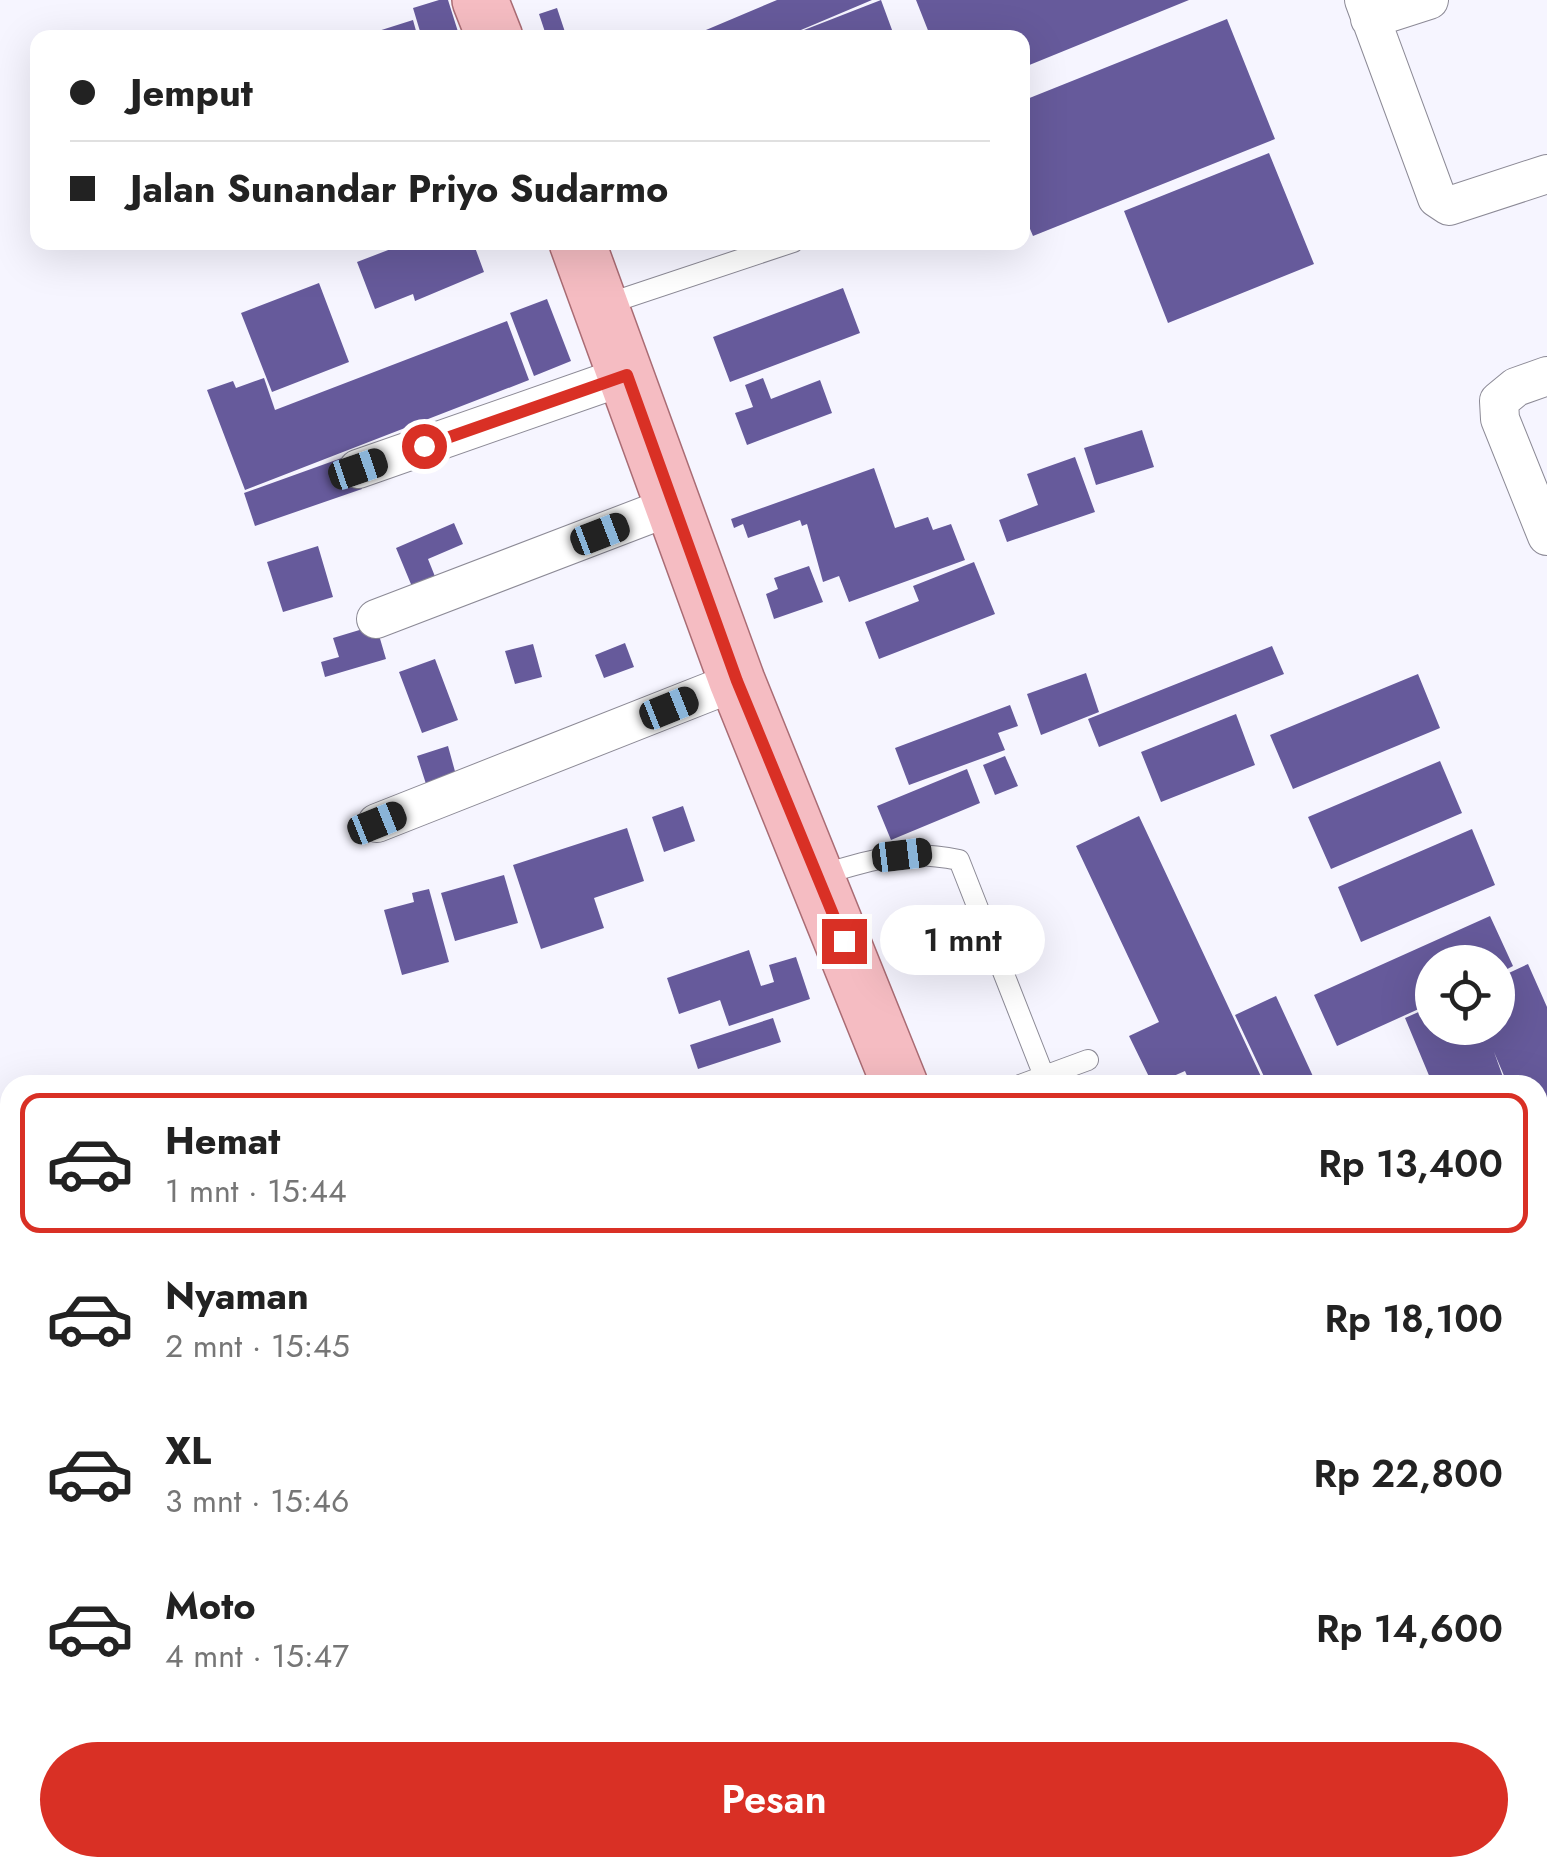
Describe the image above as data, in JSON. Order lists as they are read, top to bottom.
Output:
{
  "page": {
    "banner": ["Jemput", "Jalan Sunandar Priyo Sudarmo"],
    "bubble": "1 mnt",
    "list": [
      {
        "name": "Hemat",
        "note": "1 mnt · 15:44",
        "value": "Rp 13,400"
      },
      {
        "name": "Nyaman",
        "note": "2 mnt · 15:45",
        "value": "Rp 18,100"
      },
      {
        "name": "XL",
        "note": "3 mnt · 15:46",
        "value": "Rp 22,800"
      },
      {
        "name": "Moto",
        "note": "4 mnt · 15:47",
        "value": "Rp 14,600"
      }
    ],
    "buttons": "Pesan"
  }
}
